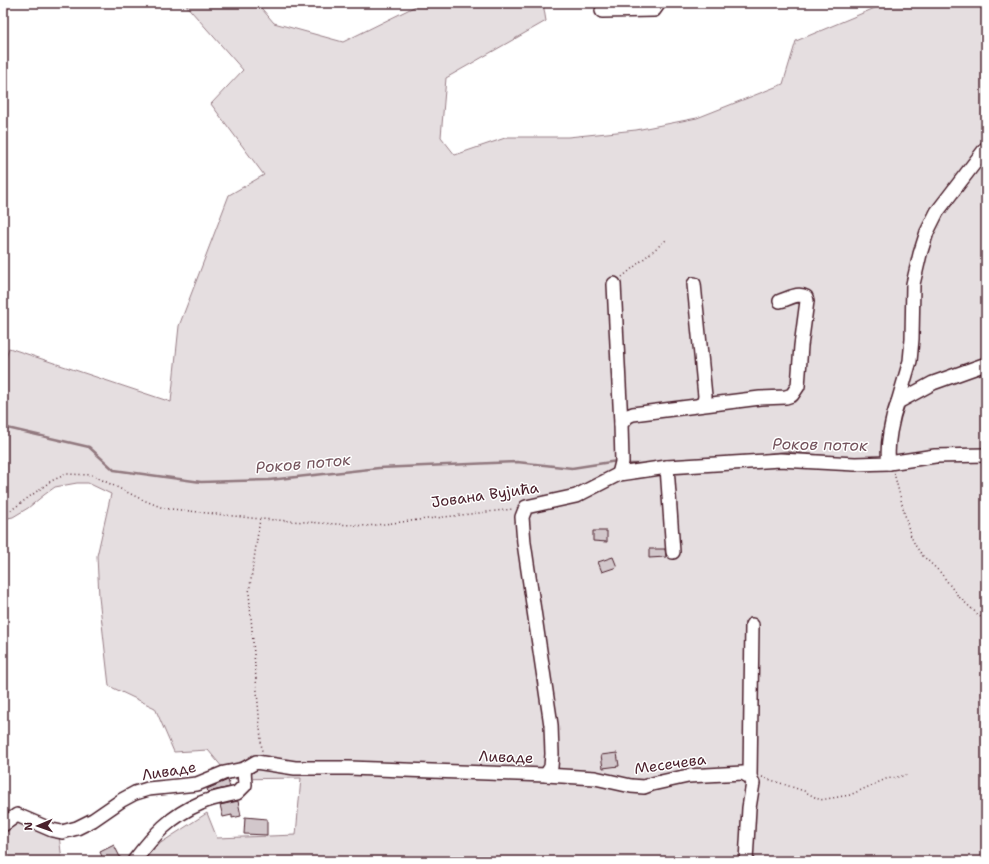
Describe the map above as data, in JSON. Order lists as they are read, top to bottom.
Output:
{
  "streets": {
    "street": ["Јована Вујића", "Ливаде", "Месечева"]
  },
  "crossings": [
    ["Јована Вујића", "Ливаде"],
    ["Ливаде", "Месечева"]
  ],
  "water": ["Роков поток"],
  "north": "left"
}
